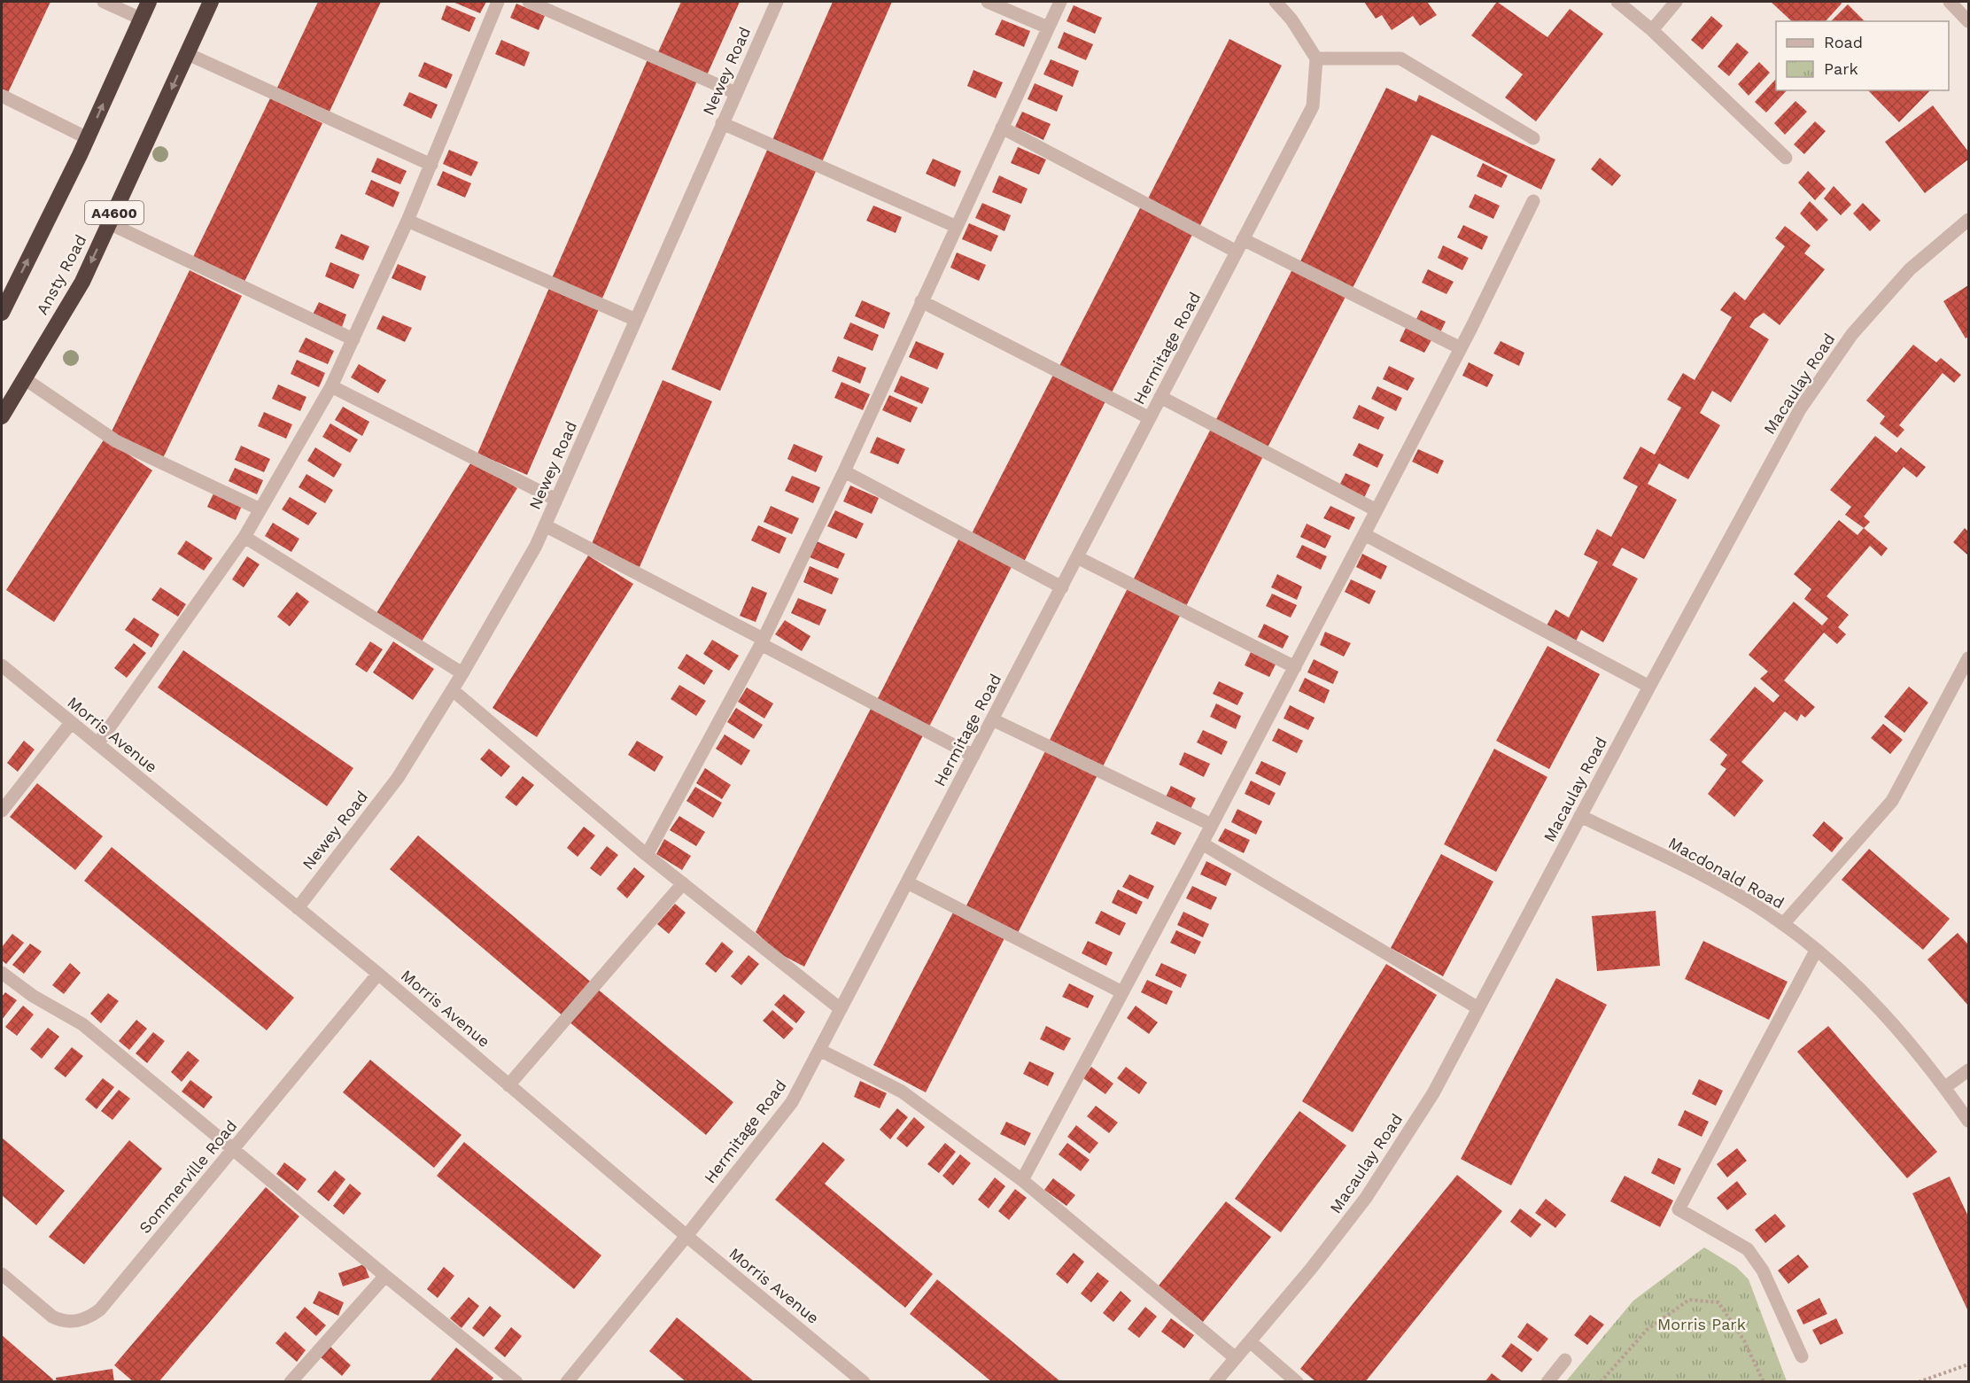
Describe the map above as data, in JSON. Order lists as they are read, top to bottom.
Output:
{
  "streets": {
    "highway": ["A4600", "Ansty Road"],
    "street": [
      "Newey Road",
      "Hermitage Road",
      "Macaulay Road",
      "Morris Avenue",
      "Macdonald Road",
      "Sommerville Road"
    ]
  },
  "crossings": [
    ["Newey Road", "Morris Avenue"],
    ["Hermitage Road", "Morris Avenue"],
    ["Macaulay Road", "Macdonald Road"],
    ["Morris Avenue", "Sommerville Road"]
  ],
  "parks": ["Morris Park"],
  "legend": ["Road", "Park"]
}
